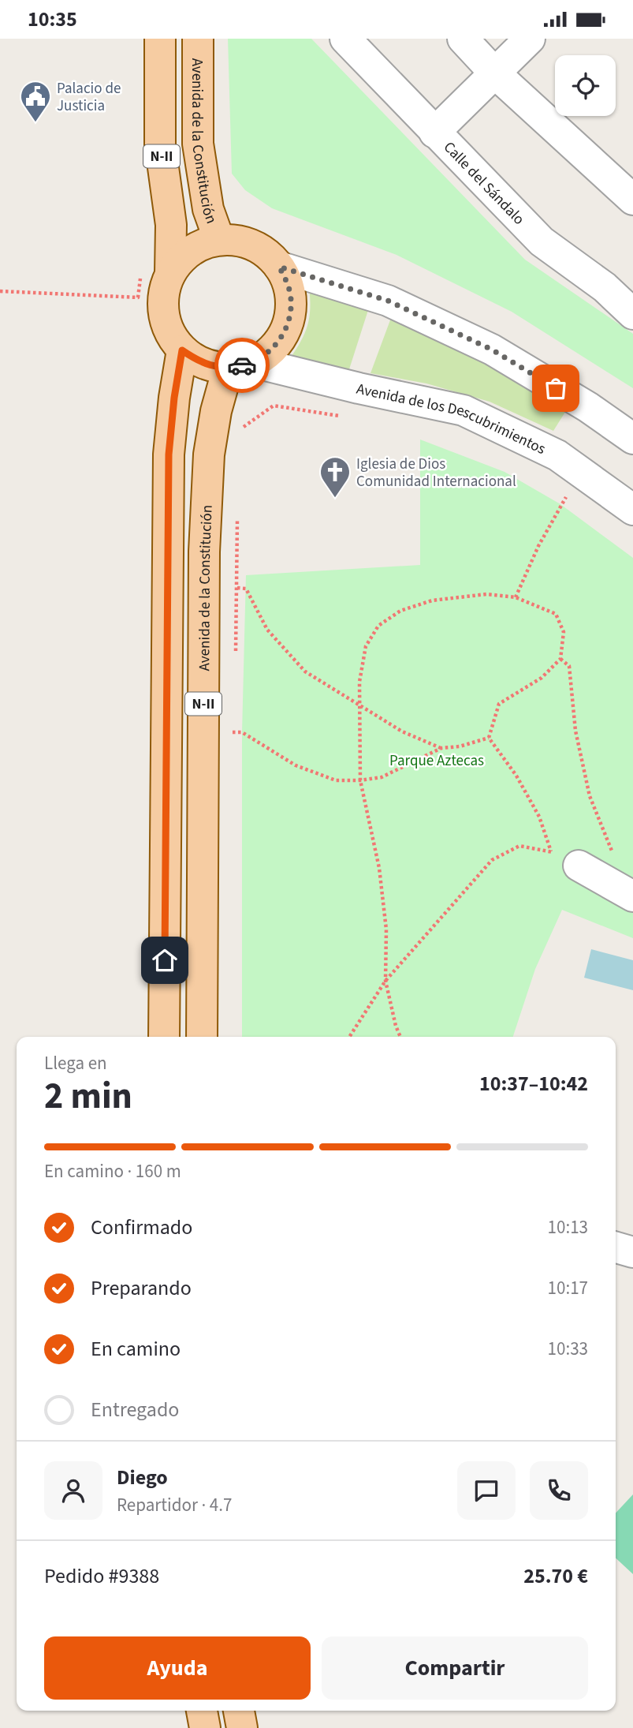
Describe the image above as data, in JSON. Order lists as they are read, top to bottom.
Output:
{
  "streets": {
    "main road": ["Avenida de la Constitución", "N-II"],
    "street": ["Calle del Sándalo", "Avenida de los Descubrimientos"]
  },
  "crossings": [
    ["Avenida de la Constitución", "N-II"],
    ["Avenida de la Constitución", "Avenida de los Descubrimientos"],
    ["N-II", "Avenida de los Descubrimientos"]
  ],
  "parks": ["Parque Aztecas"],
  "places": {
    "public building": ["Palacio de Justicia"],
    "church": ["Iglesia de Dios Comunidad Internacional"]
  },
  "page": {
    "status": "10:35",
    "heading": ["2 min", "Llega en", "10:37–10:42"],
    "panel": [
      "Diego",
      "Repartidor · 4.7",
      "Pedido #9388",
      "25.70 €"
    ],
    "bar": "En camino · 160 m",
    "list": [
      ["Confirmado", "10:13"],
      ["Preparando", "10:17"],
      ["En camino", "10:33"],
      "Entregado"
    ],
    "buttons": ["Ayuda", "Compartir"]
  }
}
